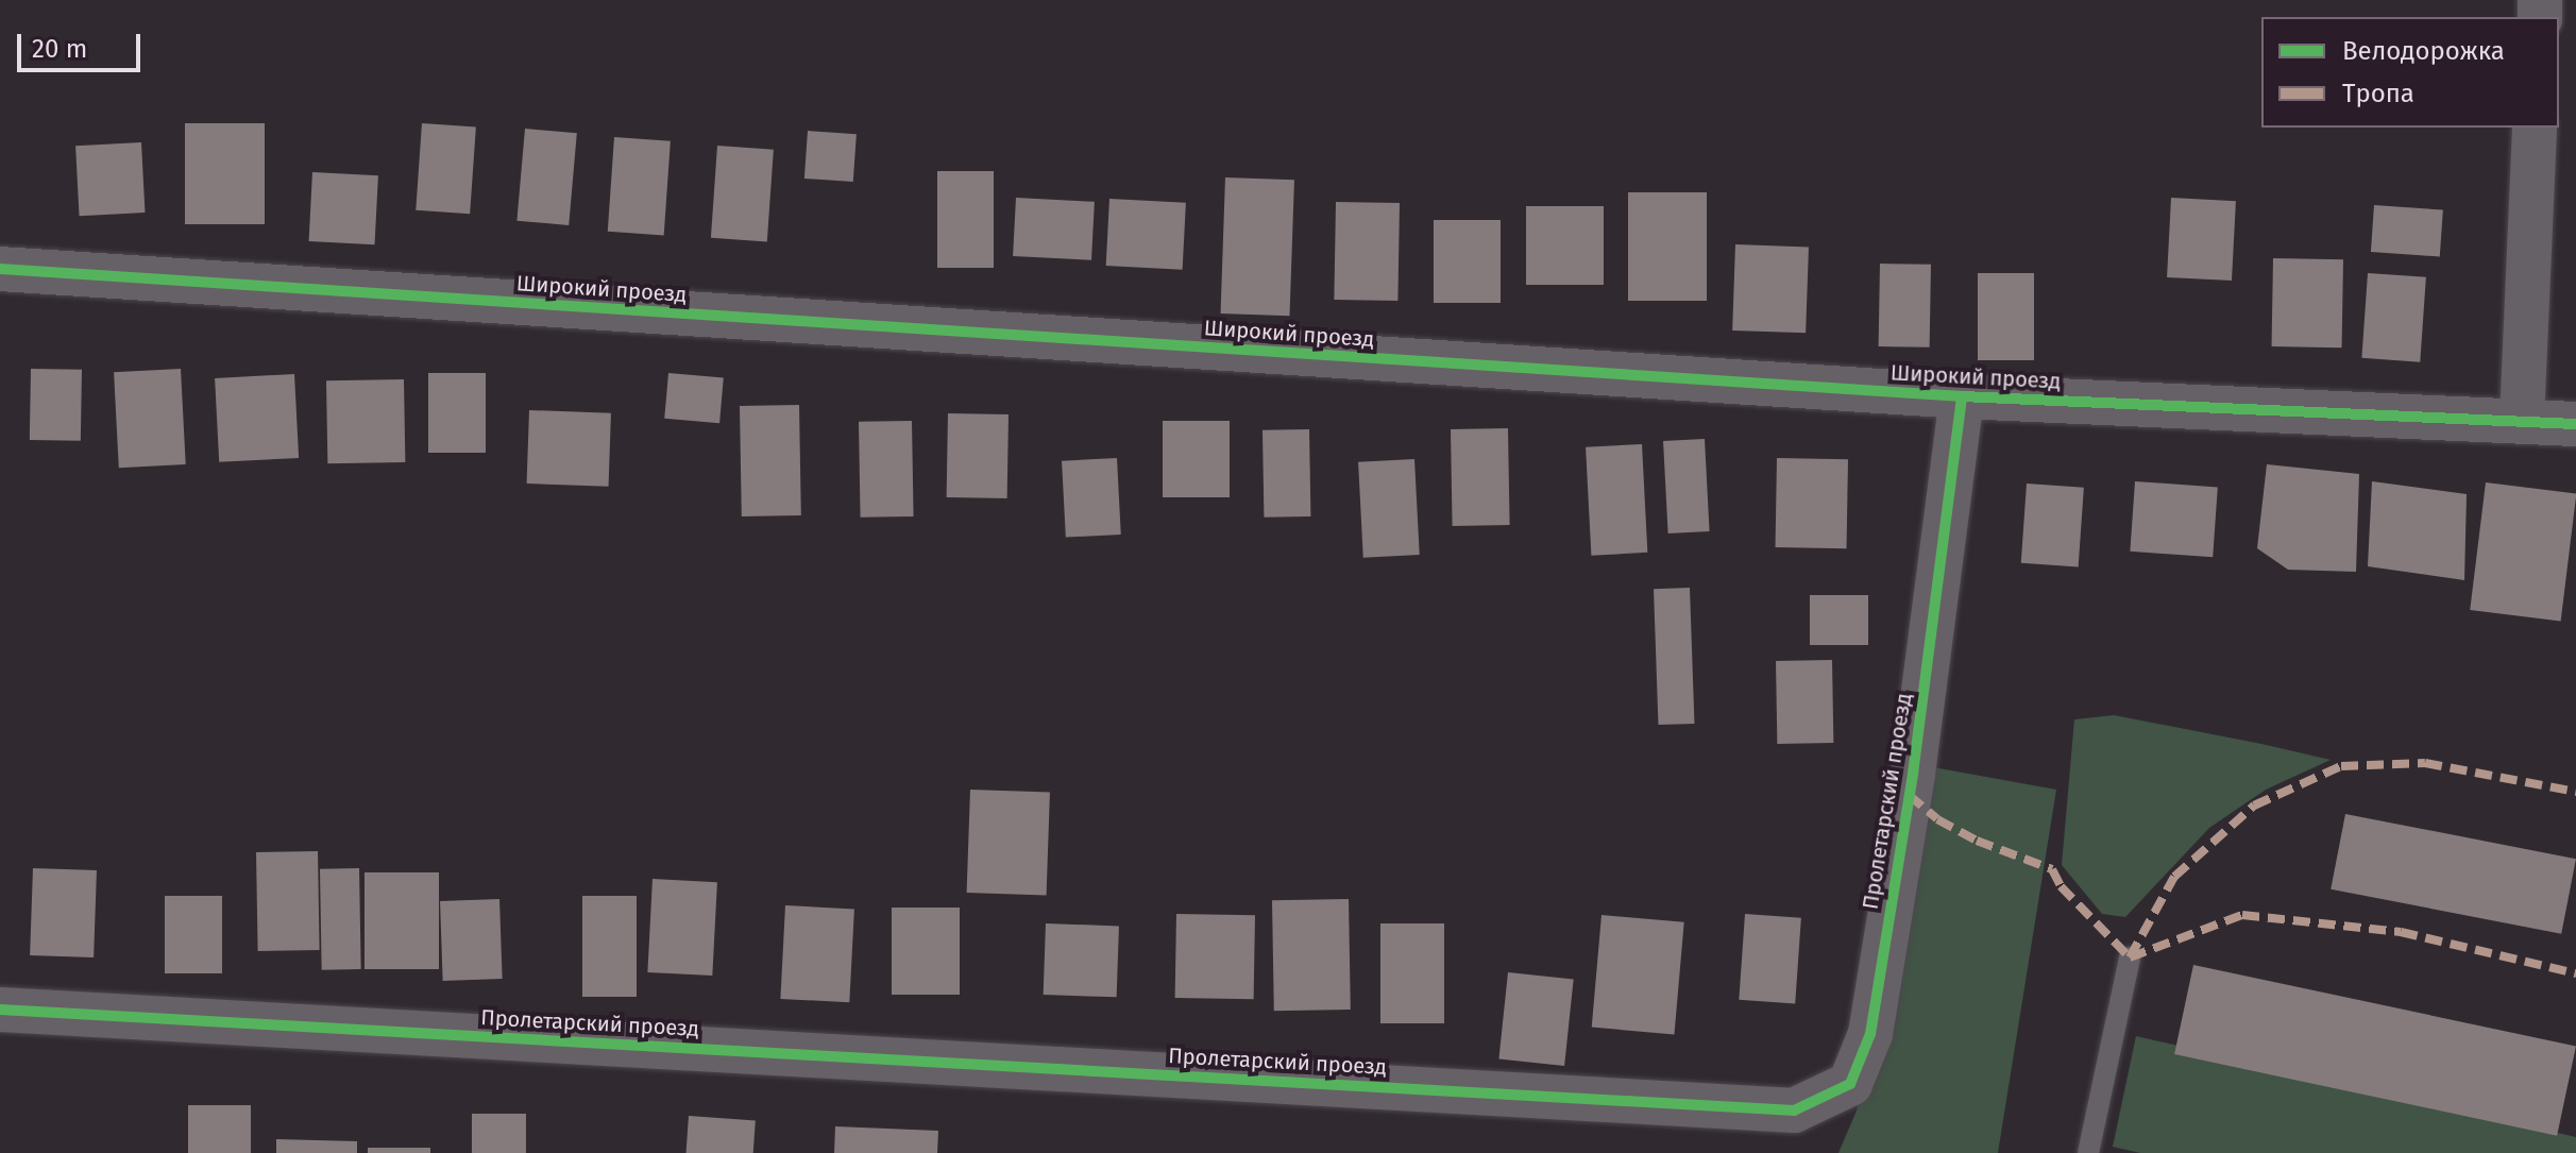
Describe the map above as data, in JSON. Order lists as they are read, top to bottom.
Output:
{
  "streets": {
    "street": ["Широкий проезд", "Пролетарский проезд"]
  },
  "crossings": [
    ["Широкий проезд", "Пролетарский проезд"]
  ],
  "legend": ["Велодорожка", "Тропа"],
  "scale_bar": "20 m"
}
